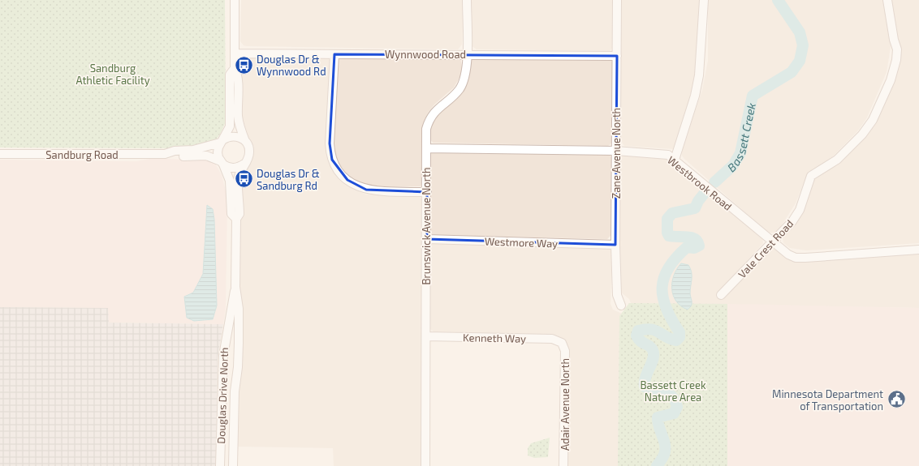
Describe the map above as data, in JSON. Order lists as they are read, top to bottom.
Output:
{
  "streets": {
    "street": [
      "Wynnwood Road",
      "Zane Avenue North",
      "Sandburg Road",
      "Westbrook Road",
      "Brunswick Avenue North",
      "Westmore Way",
      "Vale Crest Road",
      "Kenneth Way",
      "Douglas Drive North",
      "Adair Avenue North"
    ]
  },
  "crossings": [
    ["Wynnwood Road", "Zane Avenue North"],
    ["Wynnwood Road", "Brunswick Avenue North"],
    ["Wynnwood Road", "Douglas Drive North"],
    ["Zane Avenue North", "Westbrook Road"],
    ["Zane Avenue North", "Westmore Way"],
    ["Sandburg Road", "Douglas Drive North"],
    ["Westbrook Road", "Brunswick Avenue North"],
    ["Westbrook Road", "Vale Crest Road"],
    ["Brunswick Avenue North", "Westmore Way"],
    ["Brunswick Avenue North", "Kenneth Way"],
    ["Kenneth Way", "Adair Avenue North"]
  ],
  "water": ["Bassett Creek"],
  "parks": ["Sandburg Athletic Facility", "Bassett Creek Nature Area"],
  "places": {
    "bus stop": ["Douglas Dr & Wynnwood Rd", "Douglas Dr & Sandburg Rd"],
    "public building": ["Minnesota Department of Transportation"]
  }
}
